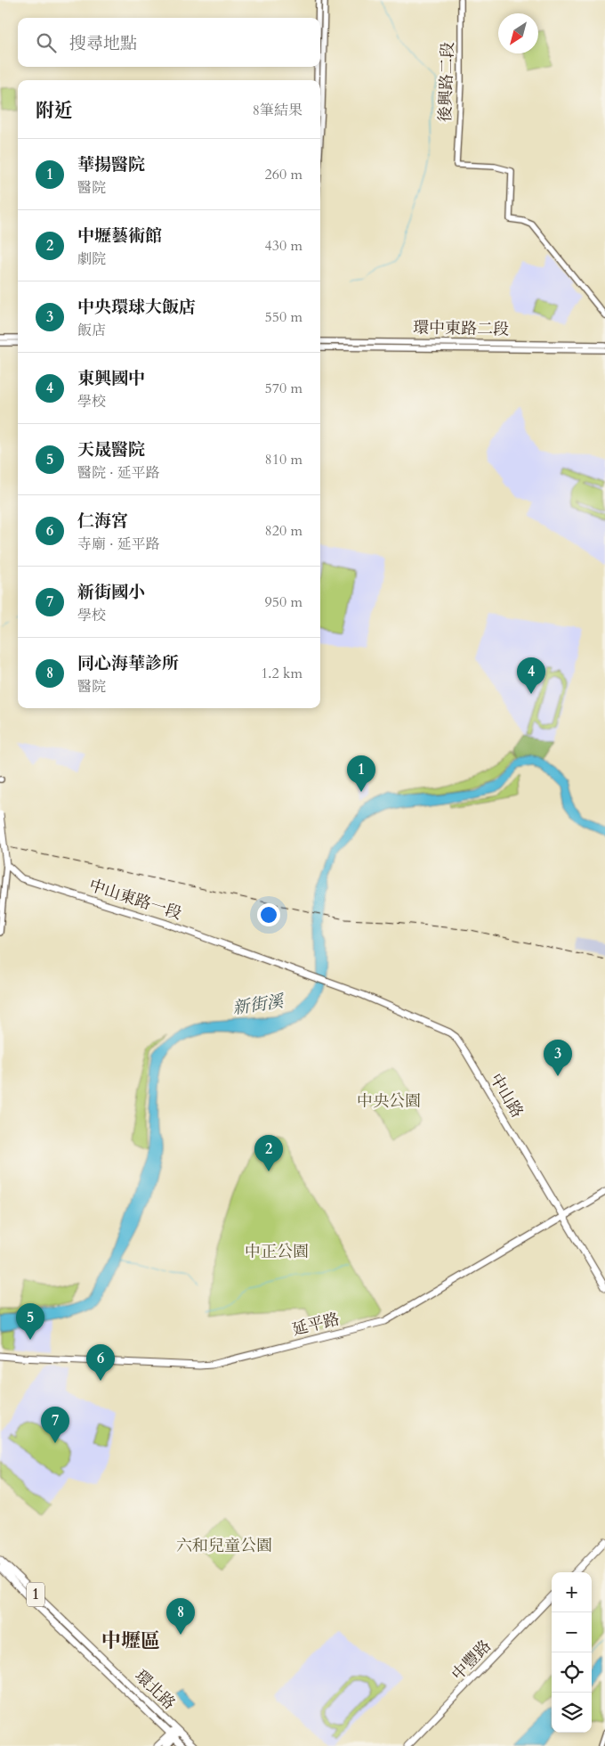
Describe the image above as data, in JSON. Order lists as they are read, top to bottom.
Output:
{
  "streets": {
    "main road": [
      "中山東路一段",
      "中山路",
      "延平路",
      "1",
      "中豐路",
      "環北路"
    ],
    "street": ["後興路二段", "環中東路二段"]
  },
  "crossings": [
    ["中山東路一段", "中山路"],
    ["中山路", "延平路"]
  ],
  "districts": ["中壢區"],
  "water": ["新街溪"],
  "parks": ["中央公園", "中正公園", "六和兒童公園"],
  "north": "bottom left",
  "page": {
    "search": "搜尋地點",
    "heading": ["附近", "8筆結果"],
    "list": [
      {
        "mark": "1",
        "name": "華揚醫院",
        "note": "醫院",
        "value": "260 m"
      },
      {
        "mark": "2",
        "name": "中壢藝術館",
        "note": "劇院",
        "value": "430 m"
      },
      {
        "mark": "3",
        "name": "中央環球大飯店",
        "note": "飯店",
        "value": "550 m"
      },
      {
        "mark": "4",
        "name": "東興國中",
        "note": "學校",
        "value": "570 m"
      },
      {
        "mark": "5",
        "name": "天晟醫院",
        "note": "醫院 · 延平路",
        "value": "810 m"
      },
      {
        "mark": "6",
        "name": "仁海宮",
        "note": "寺廟 · 延平路",
        "value": "820 m"
      },
      {
        "mark": "7",
        "name": "新街國小",
        "note": "學校",
        "value": "950 m"
      },
      {
        "mark": "8",
        "name": "同心海華診所",
        "note": "醫院",
        "value": "1.2 km"
      }
    ],
    "pins": [
      "4",
      "1",
      "3",
      "2",
      "5",
      "6",
      "7",
      "8"
    ],
    "map_buttons": ["+", "−"]
  }
}
